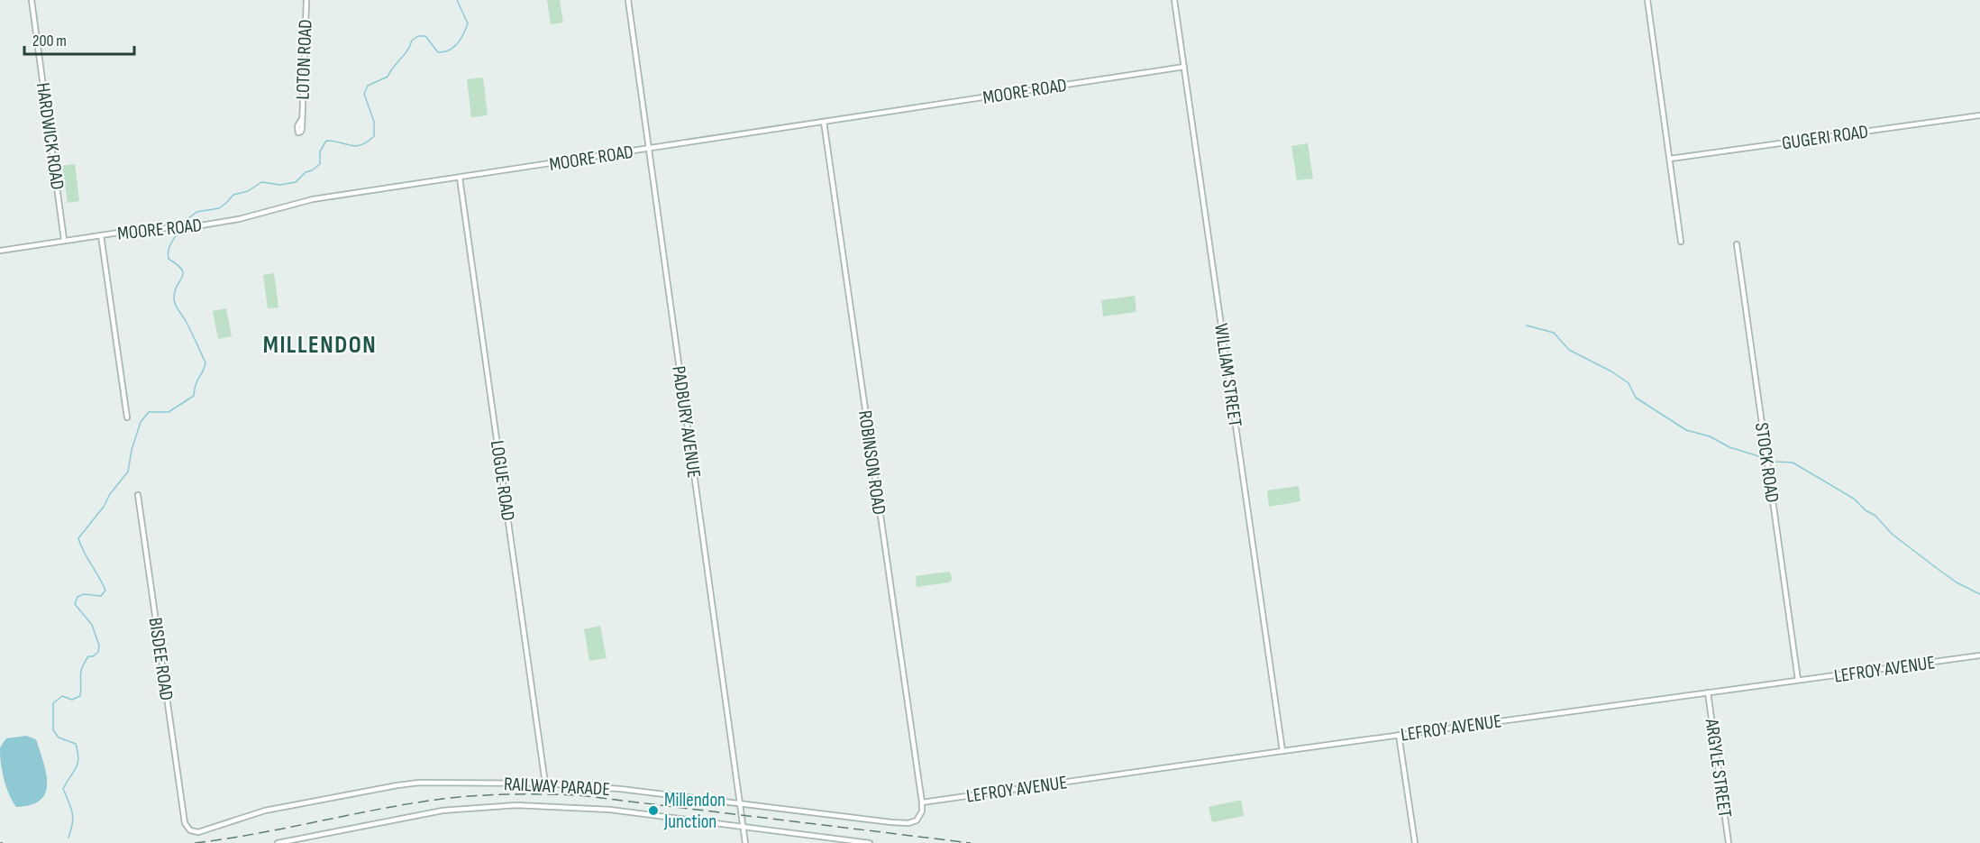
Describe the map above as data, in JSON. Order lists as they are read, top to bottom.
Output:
{
  "streets": {
    "street": [
      "LOTON ROAD",
      "MOORE ROAD",
      "HARDWICK ROAD",
      "GUGERI ROAD",
      "WILLIAM STREET",
      "PADBURY AVENUE",
      "ROBINSON ROAD",
      "STOCK ROAD",
      "LOGUE ROAD",
      "BISDEE ROAD",
      "LEFROY AVENUE",
      "ARGYLE STREET",
      "RAILWAY PARADE"
    ]
  },
  "crossings": [
    ["MOORE ROAD", "HARDWICK ROAD"],
    ["MOORE ROAD", "WILLIAM STREET"],
    ["MOORE ROAD", "PADBURY AVENUE"],
    ["MOORE ROAD", "ROBINSON ROAD"],
    ["MOORE ROAD", "LOGUE ROAD"],
    ["WILLIAM STREET", "LEFROY AVENUE"],
    ["PADBURY AVENUE", "RAILWAY PARADE"],
    ["ROBINSON ROAD", "LEFROY AVENUE"],
    ["ROBINSON ROAD", "RAILWAY PARADE"],
    ["STOCK ROAD", "LEFROY AVENUE"],
    ["LOGUE ROAD", "RAILWAY PARADE"],
    ["BISDEE ROAD", "RAILWAY PARADE"],
    ["LEFROY AVENUE", "ARGYLE STREET"],
    ["LEFROY AVENUE", "RAILWAY PARADE"]
  ],
  "districts": ["MILLENDON"],
  "places": ["Millendon Junction"],
  "scale_bar": "200 m"
}
